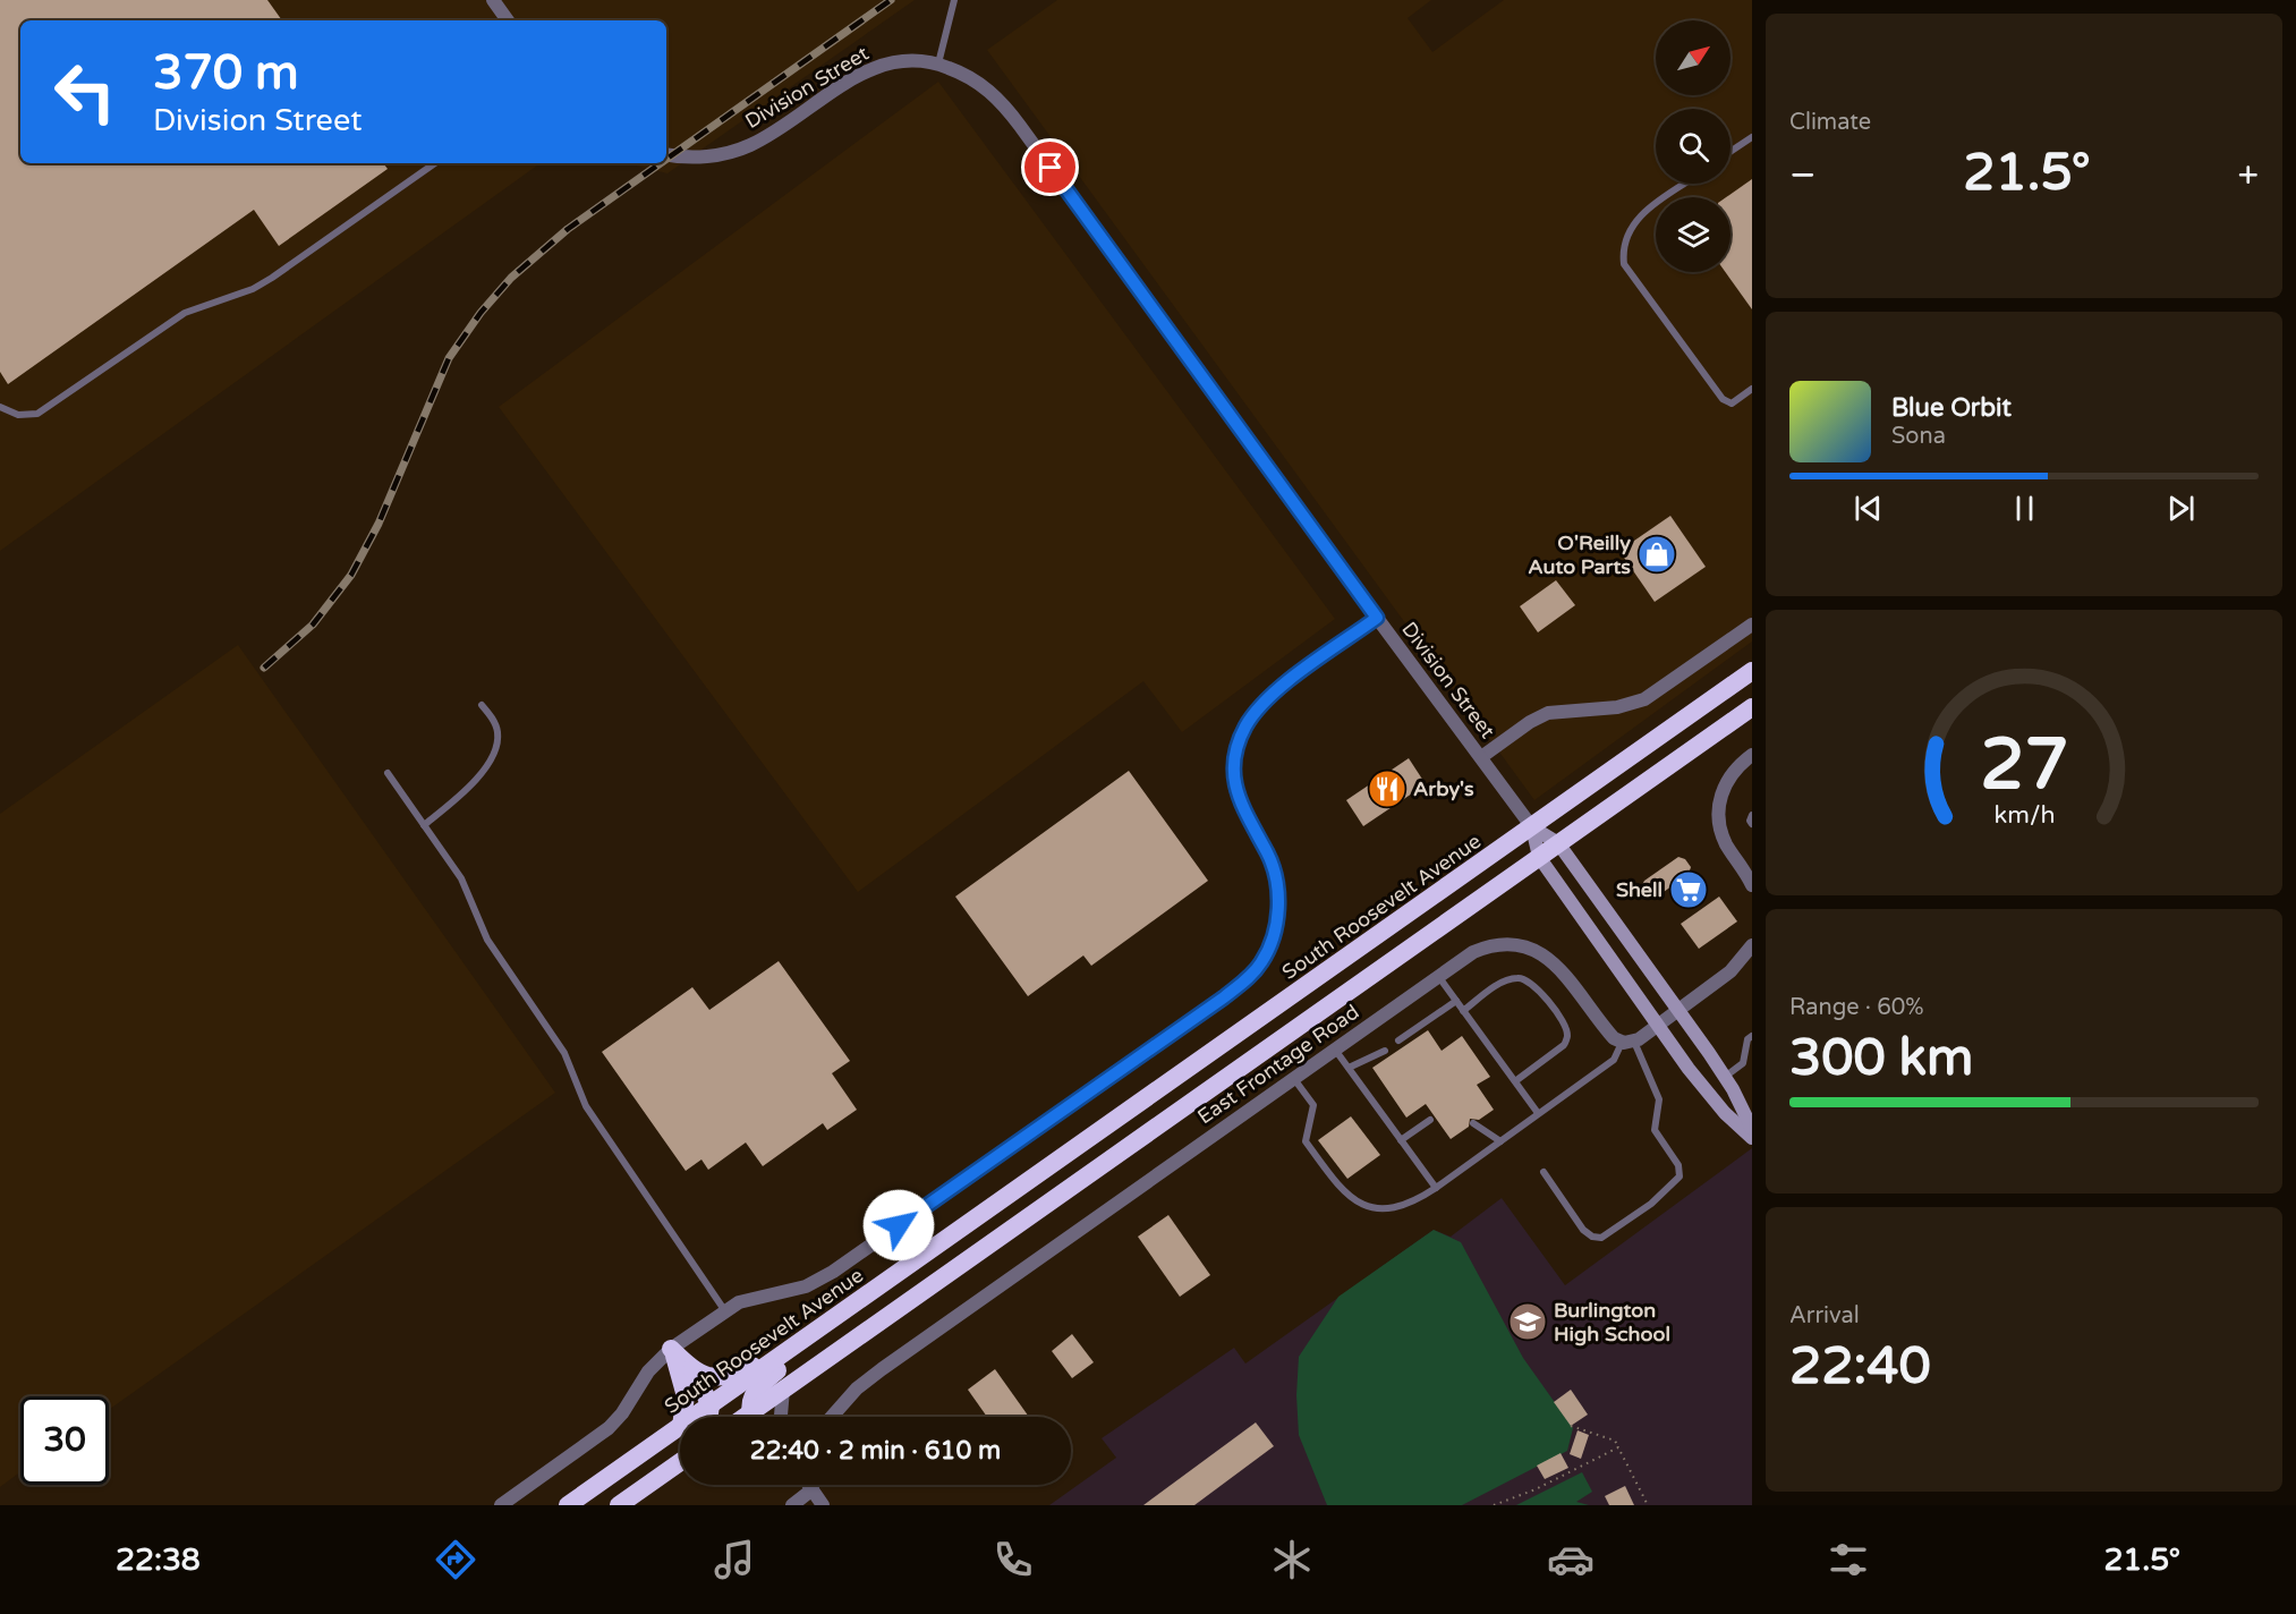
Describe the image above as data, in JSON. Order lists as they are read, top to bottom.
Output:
{
  "streets": {
    "highway": ["South Roosevelt Avenue"],
    "main road": ["Division Street"],
    "street": ["East Frontage Road"]
  },
  "crossings": [
    ["Division Street", "South Roosevelt Avenue"]
  ],
  "places": {
    "shop": ["O'Reilly Auto Parts"],
    "restaurant": ["Arby's"],
    "supermarket": ["Shell"],
    "school or university": ["Burlington High School"]
  },
  "north": "top right",
  "page": {
    "tile": [
      "Climate",
      ["Range · 60%", "300 km"],
      ["Arrival", "22:40"]
    ],
    "turn": ["370 m", "Division Street"],
    "heat": ["−", "21.5°", "+"],
    "song": ["Blue Orbit", "Sona"],
    "limit": "30",
    "trip": "22:40 · 2 min · 610 m",
    "tabs": ["22:38", "21.5°"],
    "gauge": ["27", "km/h"]
  }
}
